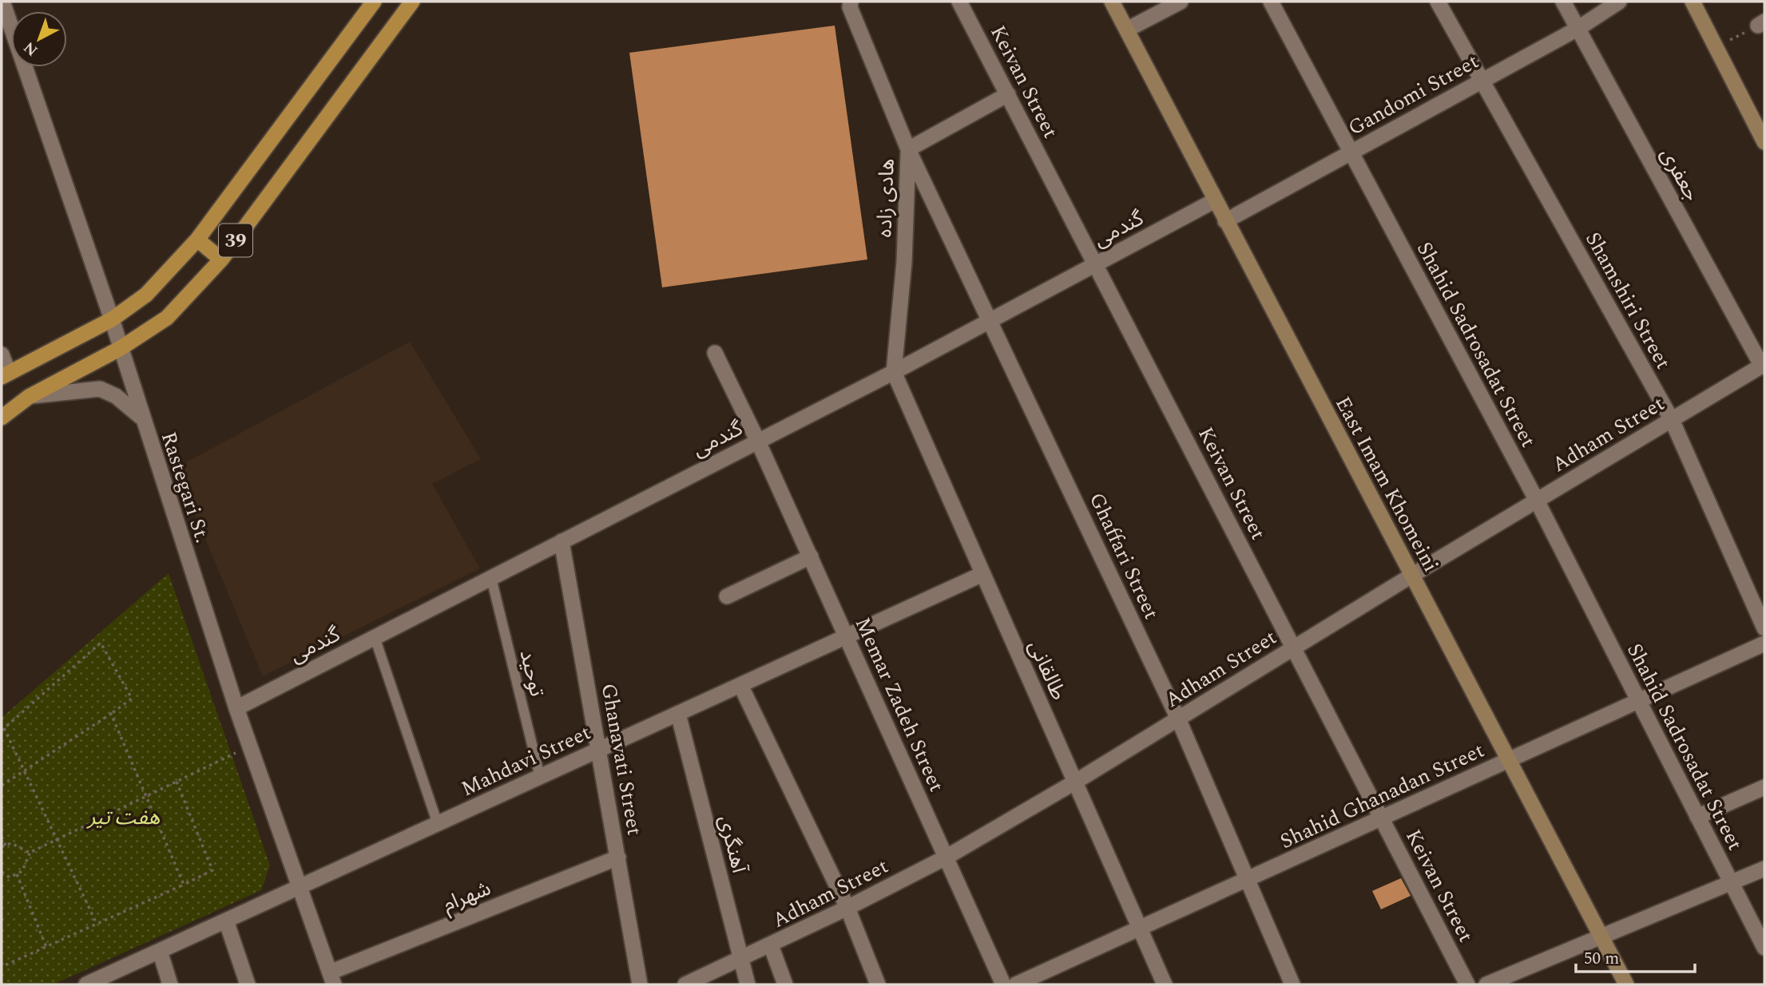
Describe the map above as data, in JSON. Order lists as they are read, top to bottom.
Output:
{
  "streets": {
    "highway": ["39"],
    "main road": ["East Imam Khomeini"],
    "street": [
      "Keivan Street",
      "Gandomi Street",
      "جعفری",
      "هادی زاده",
      "گندمی",
      "Shamshiri Street",
      "Shahid Sadrosadat Street",
      "Adham Street",
      "Rastegari St.",
      "Ghaffari Street",
      "طالقانی",
      "Memar Zadeh Street",
      "Ghanavati Street",
      "Mahdavi Street",
      "Shahid Ghanadan Street",
      "آهنگری",
      "شهرام"
    ],
    "lane": ["توحید"]
  },
  "crossings": [
    ["Keivan Street", "گندمی"],
    ["Keivan Street", "Adham Street"],
    ["Keivan Street", "Shahid Ghanadan Street"],
    ["Gandomi Street", "جعفری"],
    ["Gandomi Street", "Shamshiri Street"],
    ["Gandomi Street", "Shahid Sadrosadat Street"],
    ["Gandomi Street", "East Imam Khomeini"],
    ["جعفری", "Adham Street"],
    ["هادی زاده", "گندمی"],
    ["هادی زاده", "Ghaffari Street"],
    ["هادی زاده", "طالقانی"],
    ["گندمی", "East Imam Khomeini"],
    ["گندمی", "Rastegari St."],
    ["گندمی", "Ghaffari Street"],
    ["گندمی", "طالقانی"],
    ["گندمی", "توحید"],
    ["گندمی", "Memar Zadeh Street"],
    ["گندمی", "Ghanavati Street"],
    ["39", "Rastegari St."],
    ["Shamshiri Street", "Adham Street"],
    ["Shahid Sadrosadat Street", "Adham Street"],
    ["Shahid Sadrosadat Street", "Shahid Ghanadan Street"],
    ["Adham Street", "East Imam Khomeini"],
    ["Adham Street", "Ghaffari Street"],
    ["Adham Street", "طالقانی"],
    ["Adham Street", "Memar Zadeh Street"],
    ["Adham Street", "آهنگری"],
    ["East Imam Khomeini", "Shahid Ghanadan Street"],
    ["Rastegari St.", "Mahdavi Street"],
    ["Rastegari St.", "شهرام"],
    ["Ghaffari Street", "Shahid Ghanadan Street"],
    ["طالقانی", "Mahdavi Street"],
    ["طالقانی", "Shahid Ghanadan Street"],
    ["توحید", "Mahdavi Street"],
    ["Memar Zadeh Street", "Mahdavi Street"],
    ["Ghanavati Street", "Mahdavi Street"],
    ["Ghanavati Street", "شهرام"],
    ["Mahdavi Street", "آهنگری"]
  ],
  "parks": ["هفت تیر"],
  "scale_bar": "50 m",
  "north": "bottom left"
}
